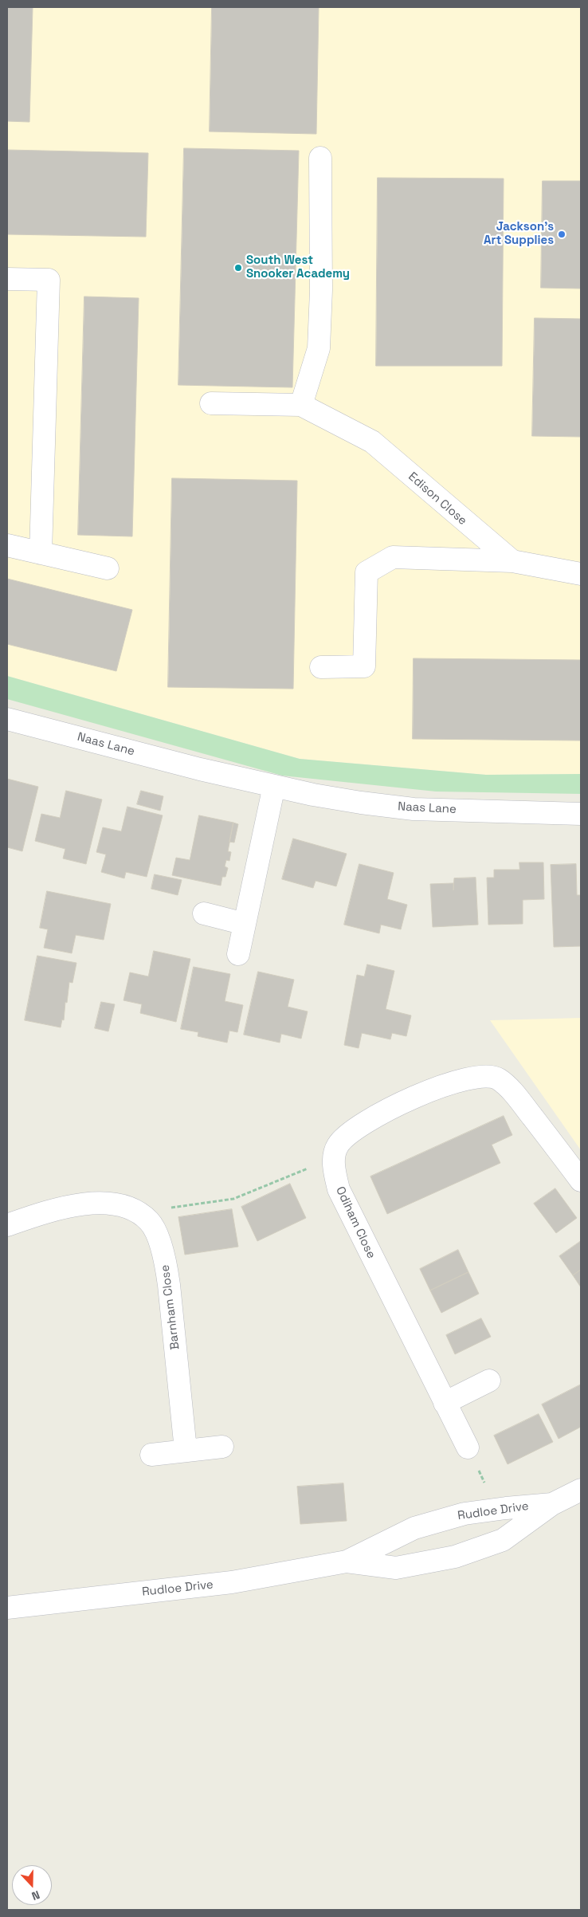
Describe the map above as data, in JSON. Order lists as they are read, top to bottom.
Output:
{
  "streets": {
    "street": [
      "Edison Close",
      "Naas Lane",
      "Odiham Close",
      "Barnham Close",
      "Rudloe Drive"
    ]
  },
  "places": ["Jackson's Art Supplies", "South West Snooker Academy"],
  "north": "bottom"
}
